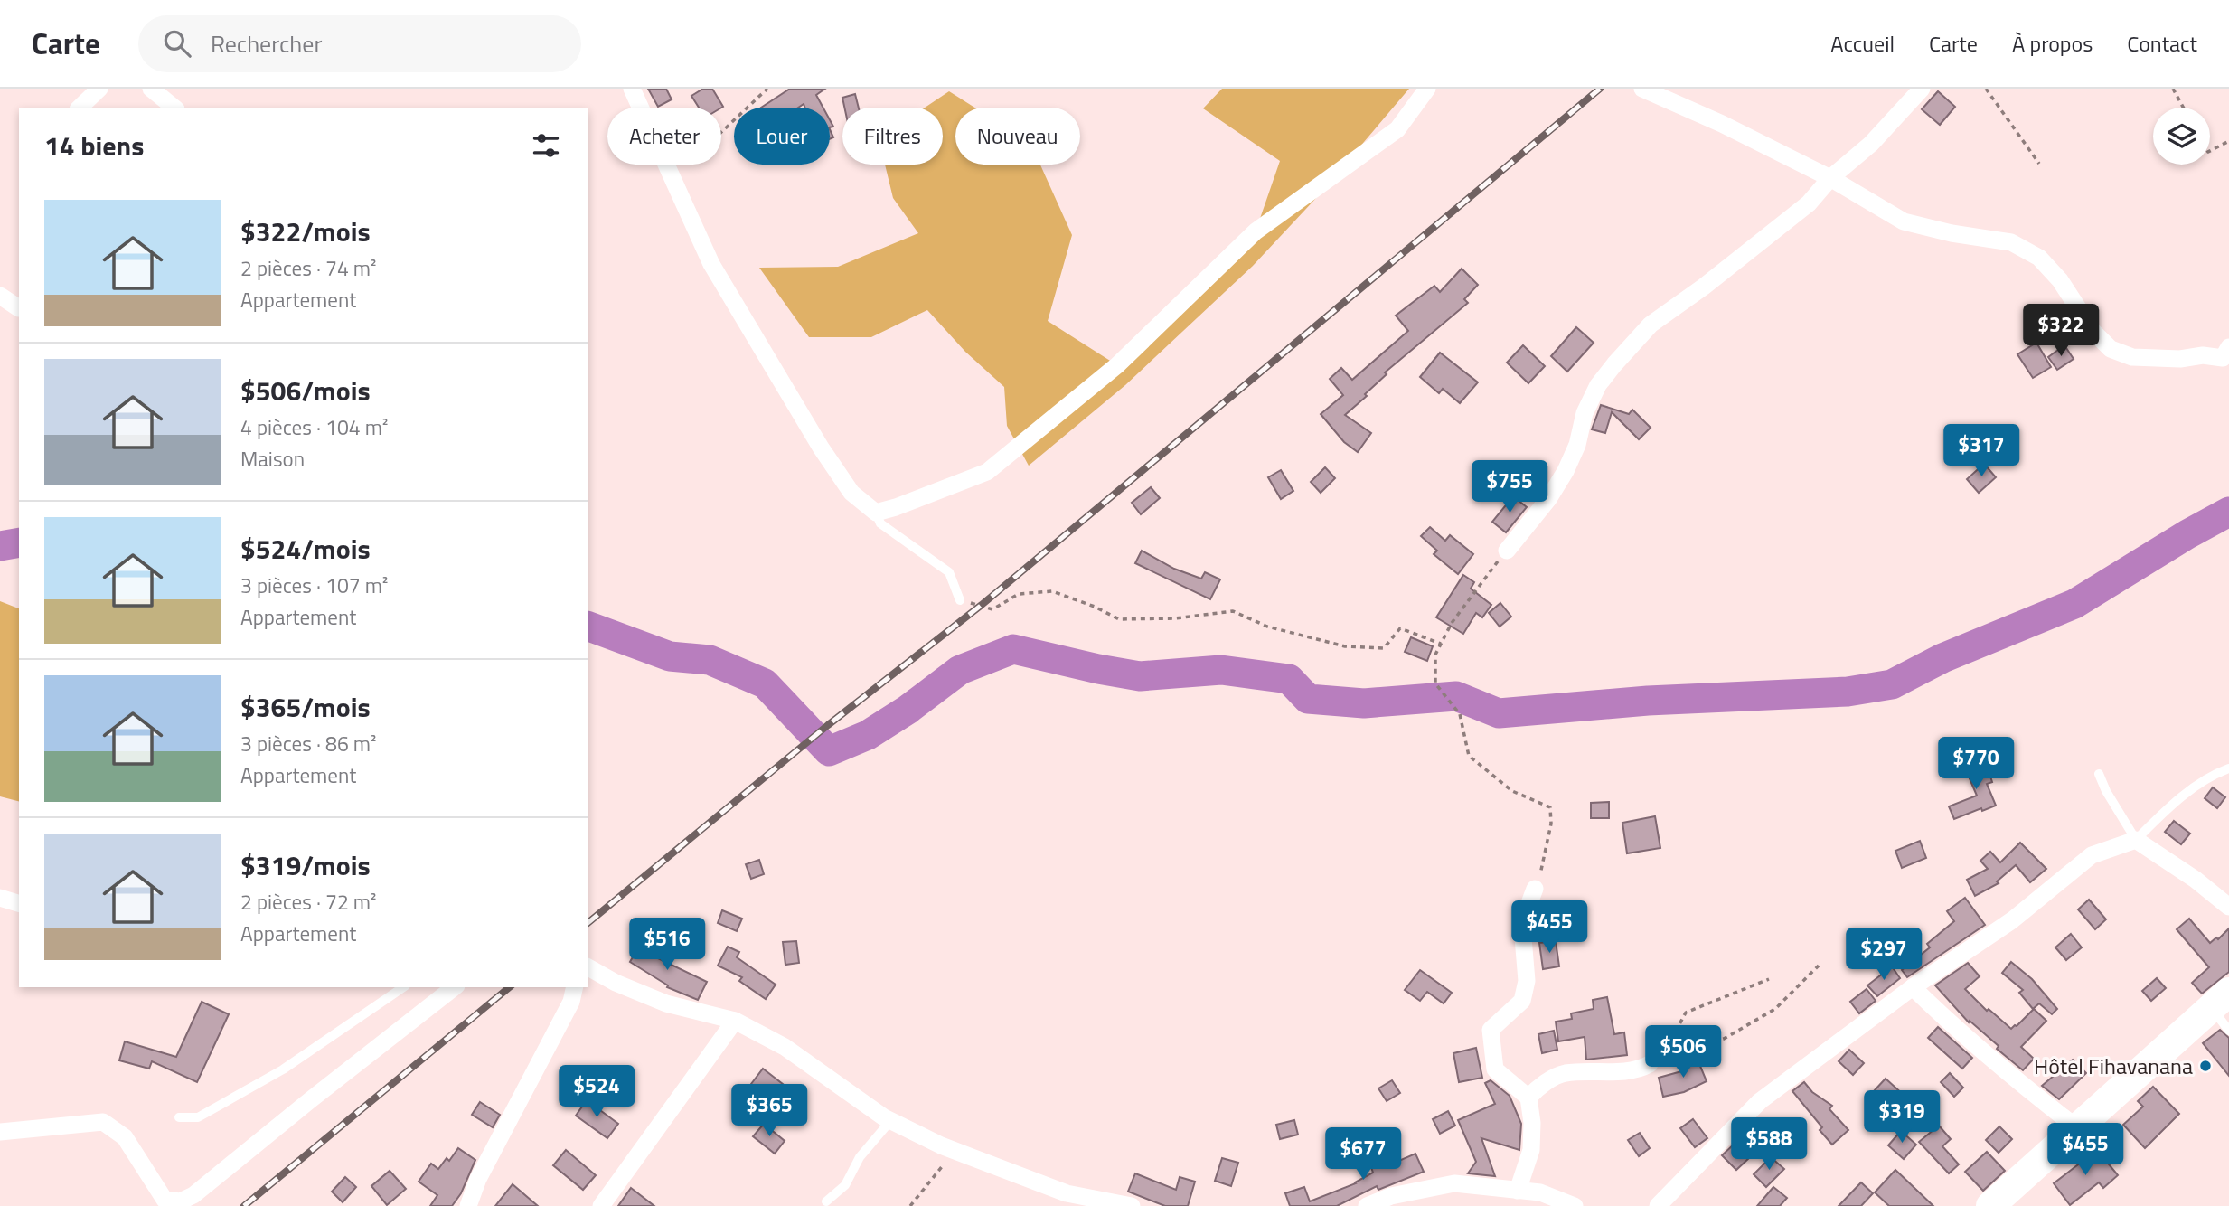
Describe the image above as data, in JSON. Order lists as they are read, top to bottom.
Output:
{
  "places": ["Hôtel Fihavanana"],
  "page": {
    "header": "Carte",
    "search": "Rechercher",
    "nav": [
      "Accueil",
      "Carte",
      "À propos",
      "Contact"
    ],
    "chip": [
      "Acheter",
      "Louer",
      "Filtres",
      "Nouveau"
    ],
    "heading": "14 biens",
    "list": [
      {
        "name": "$322/mois",
        "note": "2 pièces · 74 m² · Appartement"
      },
      {
        "name": "$506/mois",
        "note": "4 pièces · 104 m² · Maison"
      },
      {
        "name": "$524/mois",
        "note": "3 pièces · 107 m² · Appartement"
      },
      {
        "name": "$365/mois",
        "note": "3 pièces · 86 m² · Appartement"
      },
      {
        "name": "$319/mois",
        "note": "2 pièces · 72 m² · Appartement"
      }
    ],
    "price": [
      "$322",
      "$317",
      "$755",
      "$770",
      "$455",
      "$516",
      "$297",
      "$506",
      "$524",
      "$365",
      "$319",
      "$588",
      "$455",
      "$677"
    ]
  }
}
